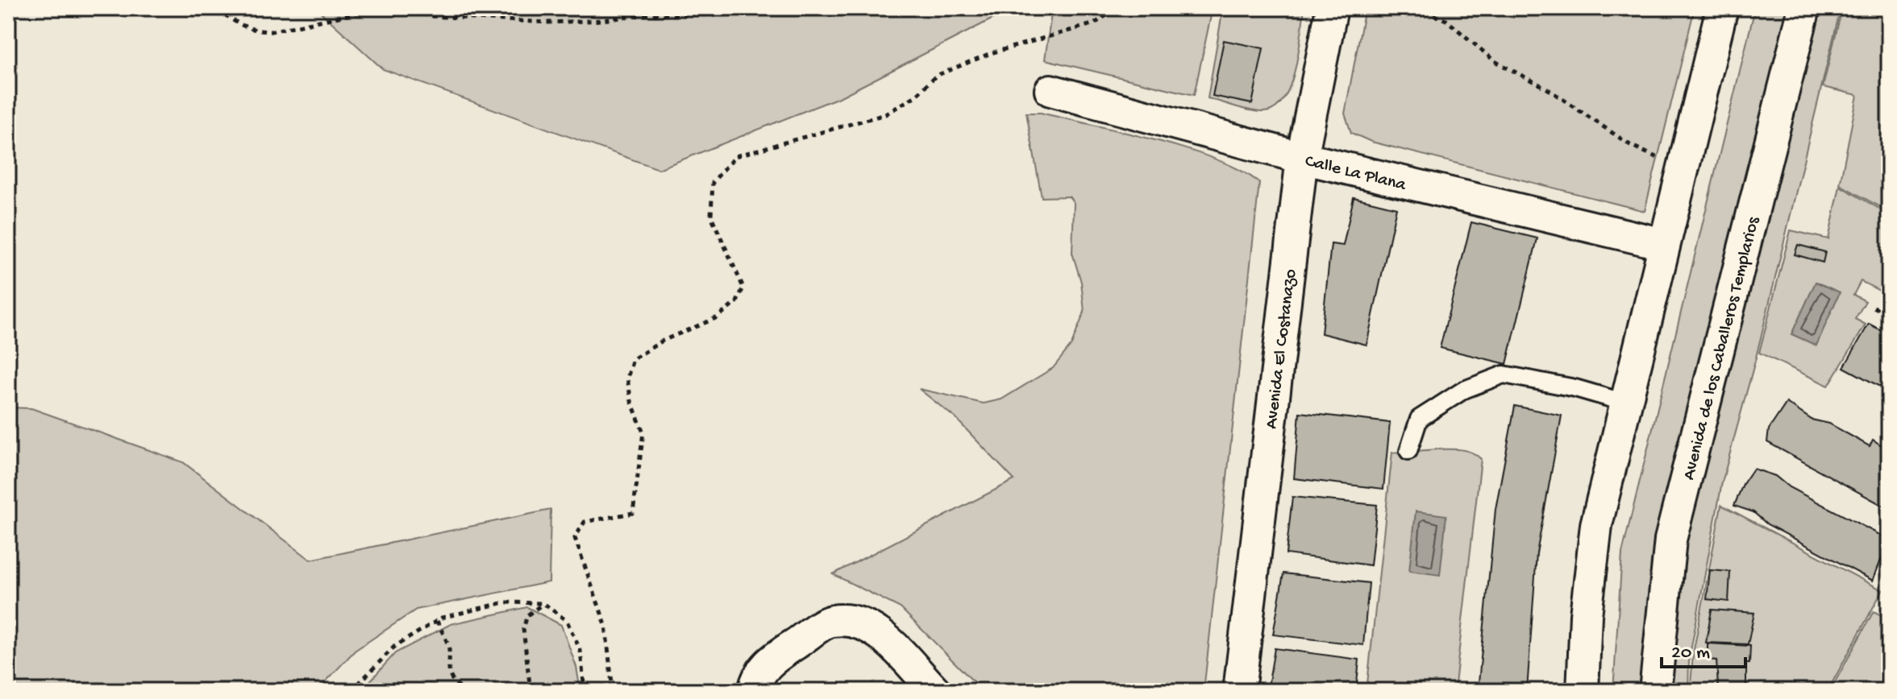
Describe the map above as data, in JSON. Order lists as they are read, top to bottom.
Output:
{
  "streets": {
    "street": ["Calle La Plana", "Avenida de los Caballeros Templarios", "Avenida El Costanazo"]
  },
  "crossings": [
    ["Calle La Plana", "Avenida El Costanazo"]
  ],
  "scale_bar": "20 m"
}
